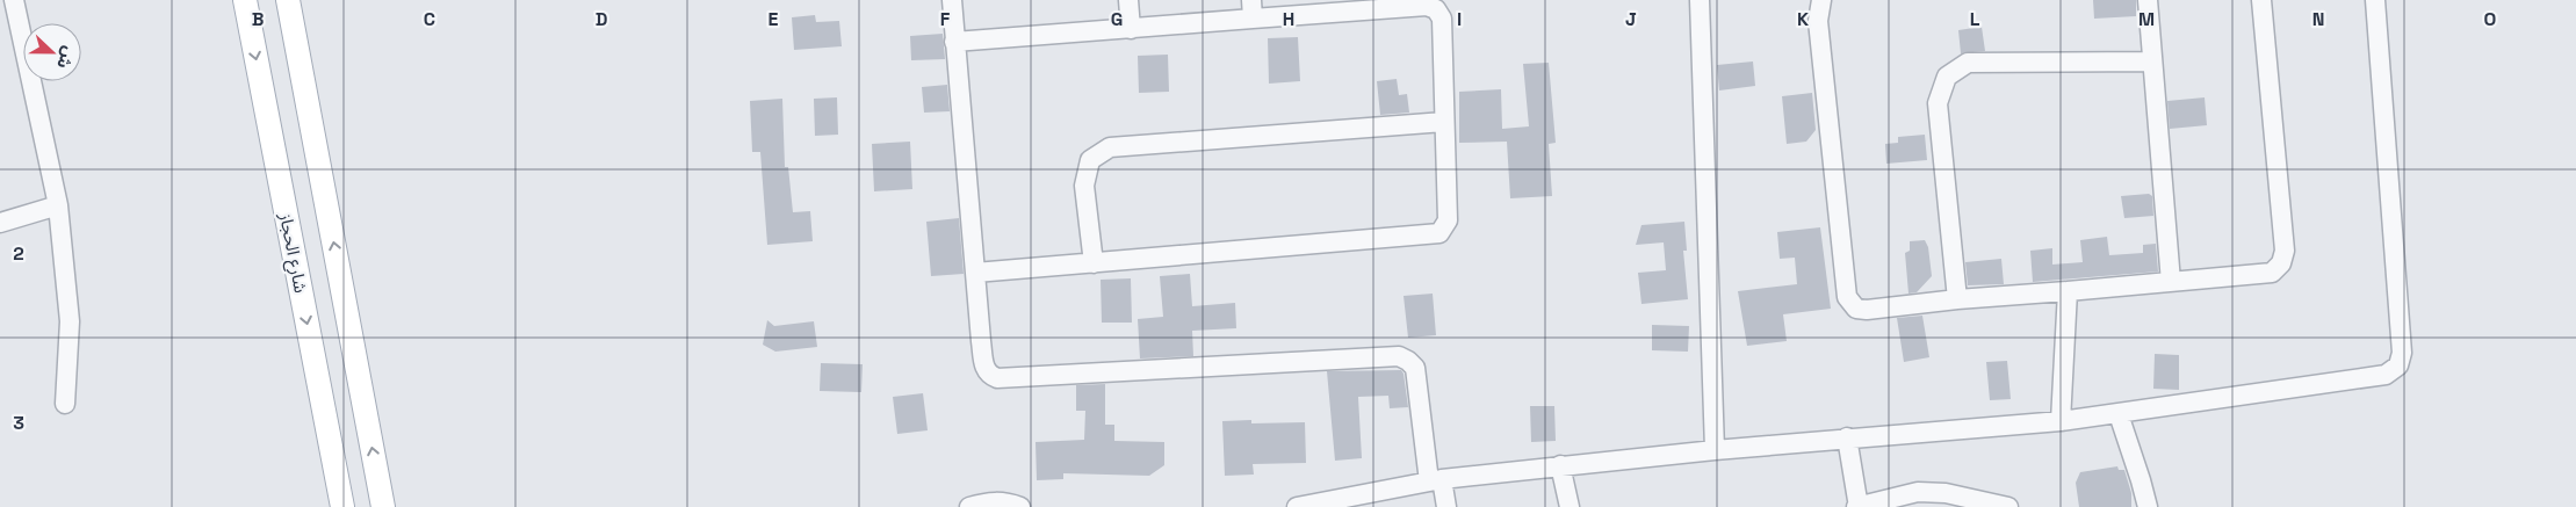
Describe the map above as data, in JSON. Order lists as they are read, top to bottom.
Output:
{
  "streets": {
    "main road": ["شارع الحجاز"]
  },
  "north": "right",
  "grid": {
    "columns": [
      "B",
      "C",
      "D",
      "E",
      "F",
      "G",
      "H",
      "I",
      "J",
      "K",
      "L",
      "M",
      "N",
      "O"
    ],
    "rows": ["2", "3"]
  }
}
